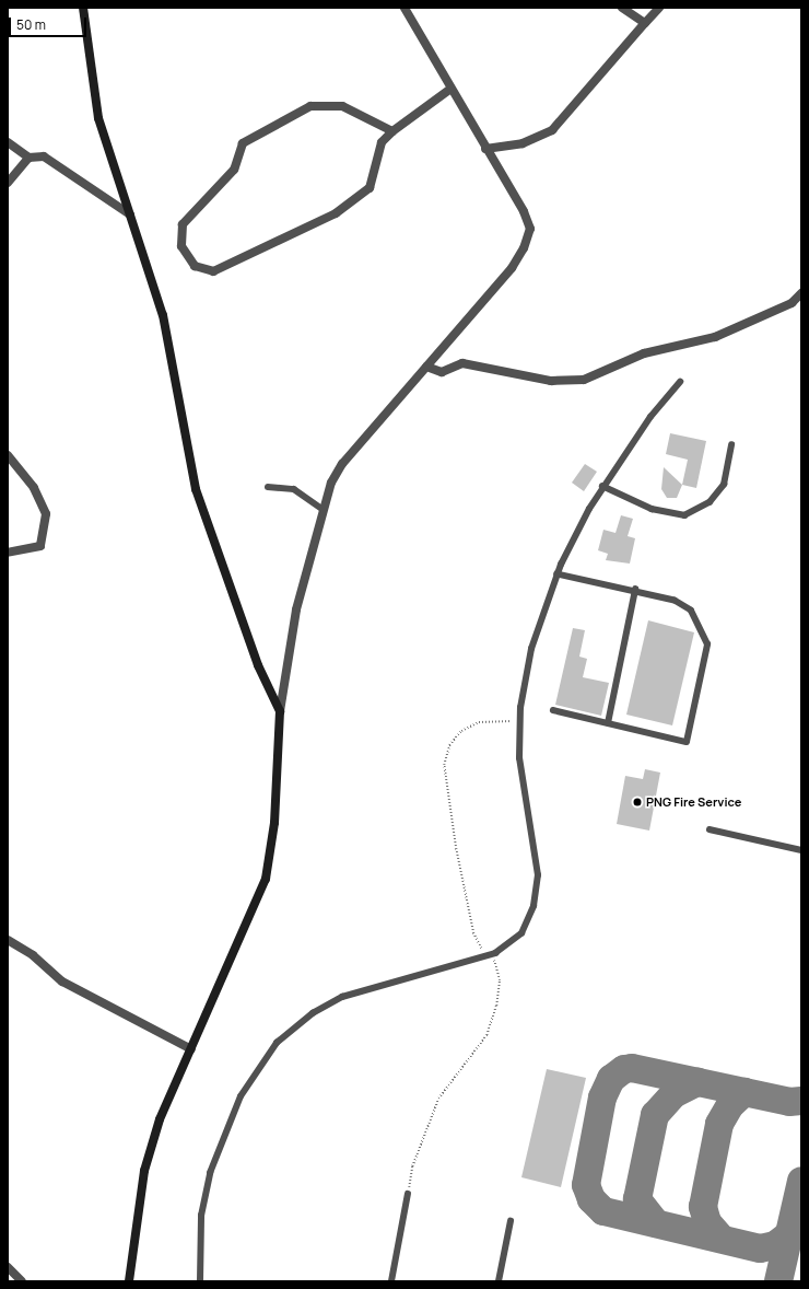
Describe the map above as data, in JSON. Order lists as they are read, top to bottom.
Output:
{
  "places": ["PNG Fire Service"],
  "scale_bar": "50 m"
}
